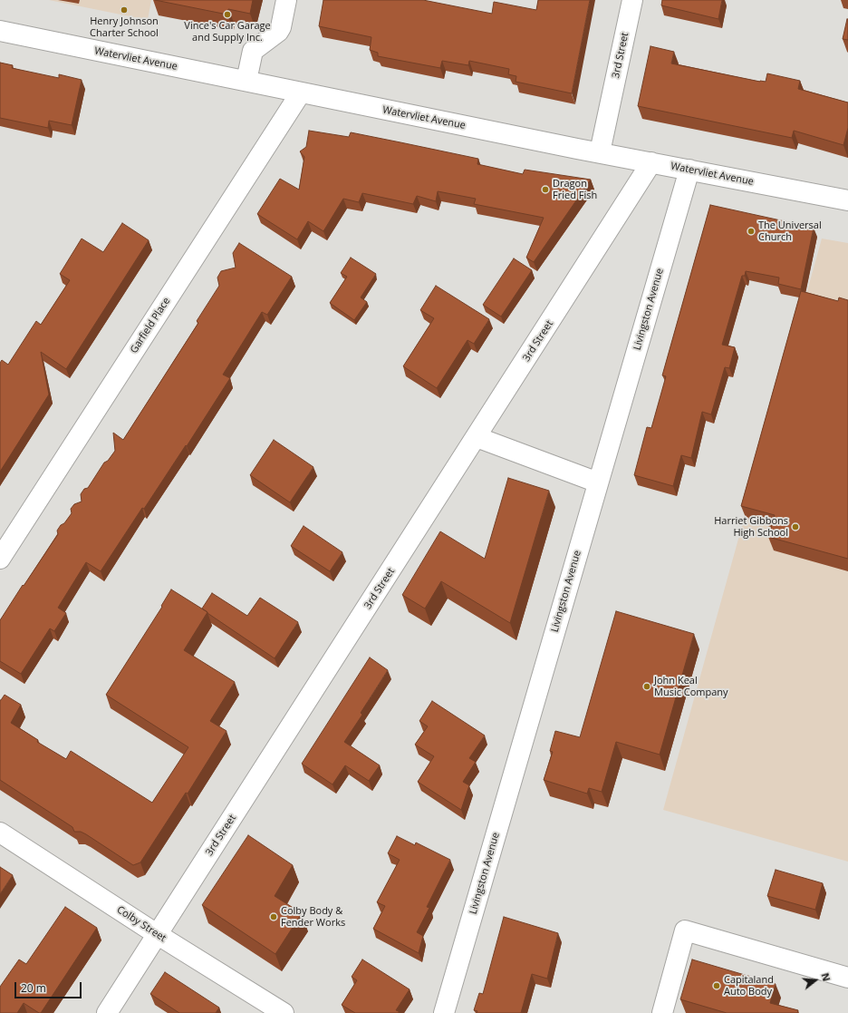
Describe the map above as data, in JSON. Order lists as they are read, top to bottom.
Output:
{
  "streets": {
    "street": [
      "3rd Street",
      "Watervliet Avenue",
      "Livingston Avenue",
      "Garfield Place",
      "Colby Street"
    ]
  },
  "crossings": [
    ["3rd Street", "Watervliet Avenue"],
    ["3rd Street", "Colby Street"],
    ["Watervliet Avenue", "Livingston Avenue"],
    ["Watervliet Avenue", "Garfield Place"]
  ],
  "places": [
    "Henry Johnson Charter School",
    "Vince's Car Garage and Supply Inc.",
    "Dragon Fried Fish",
    "The Universal Church",
    "Harriet Gibbons High School",
    "John Keal Music Company",
    "Colby Body & Fender Works",
    "Capitaland Auto Body"
  ],
  "scale_bar": "20 m",
  "north": "right"
}
